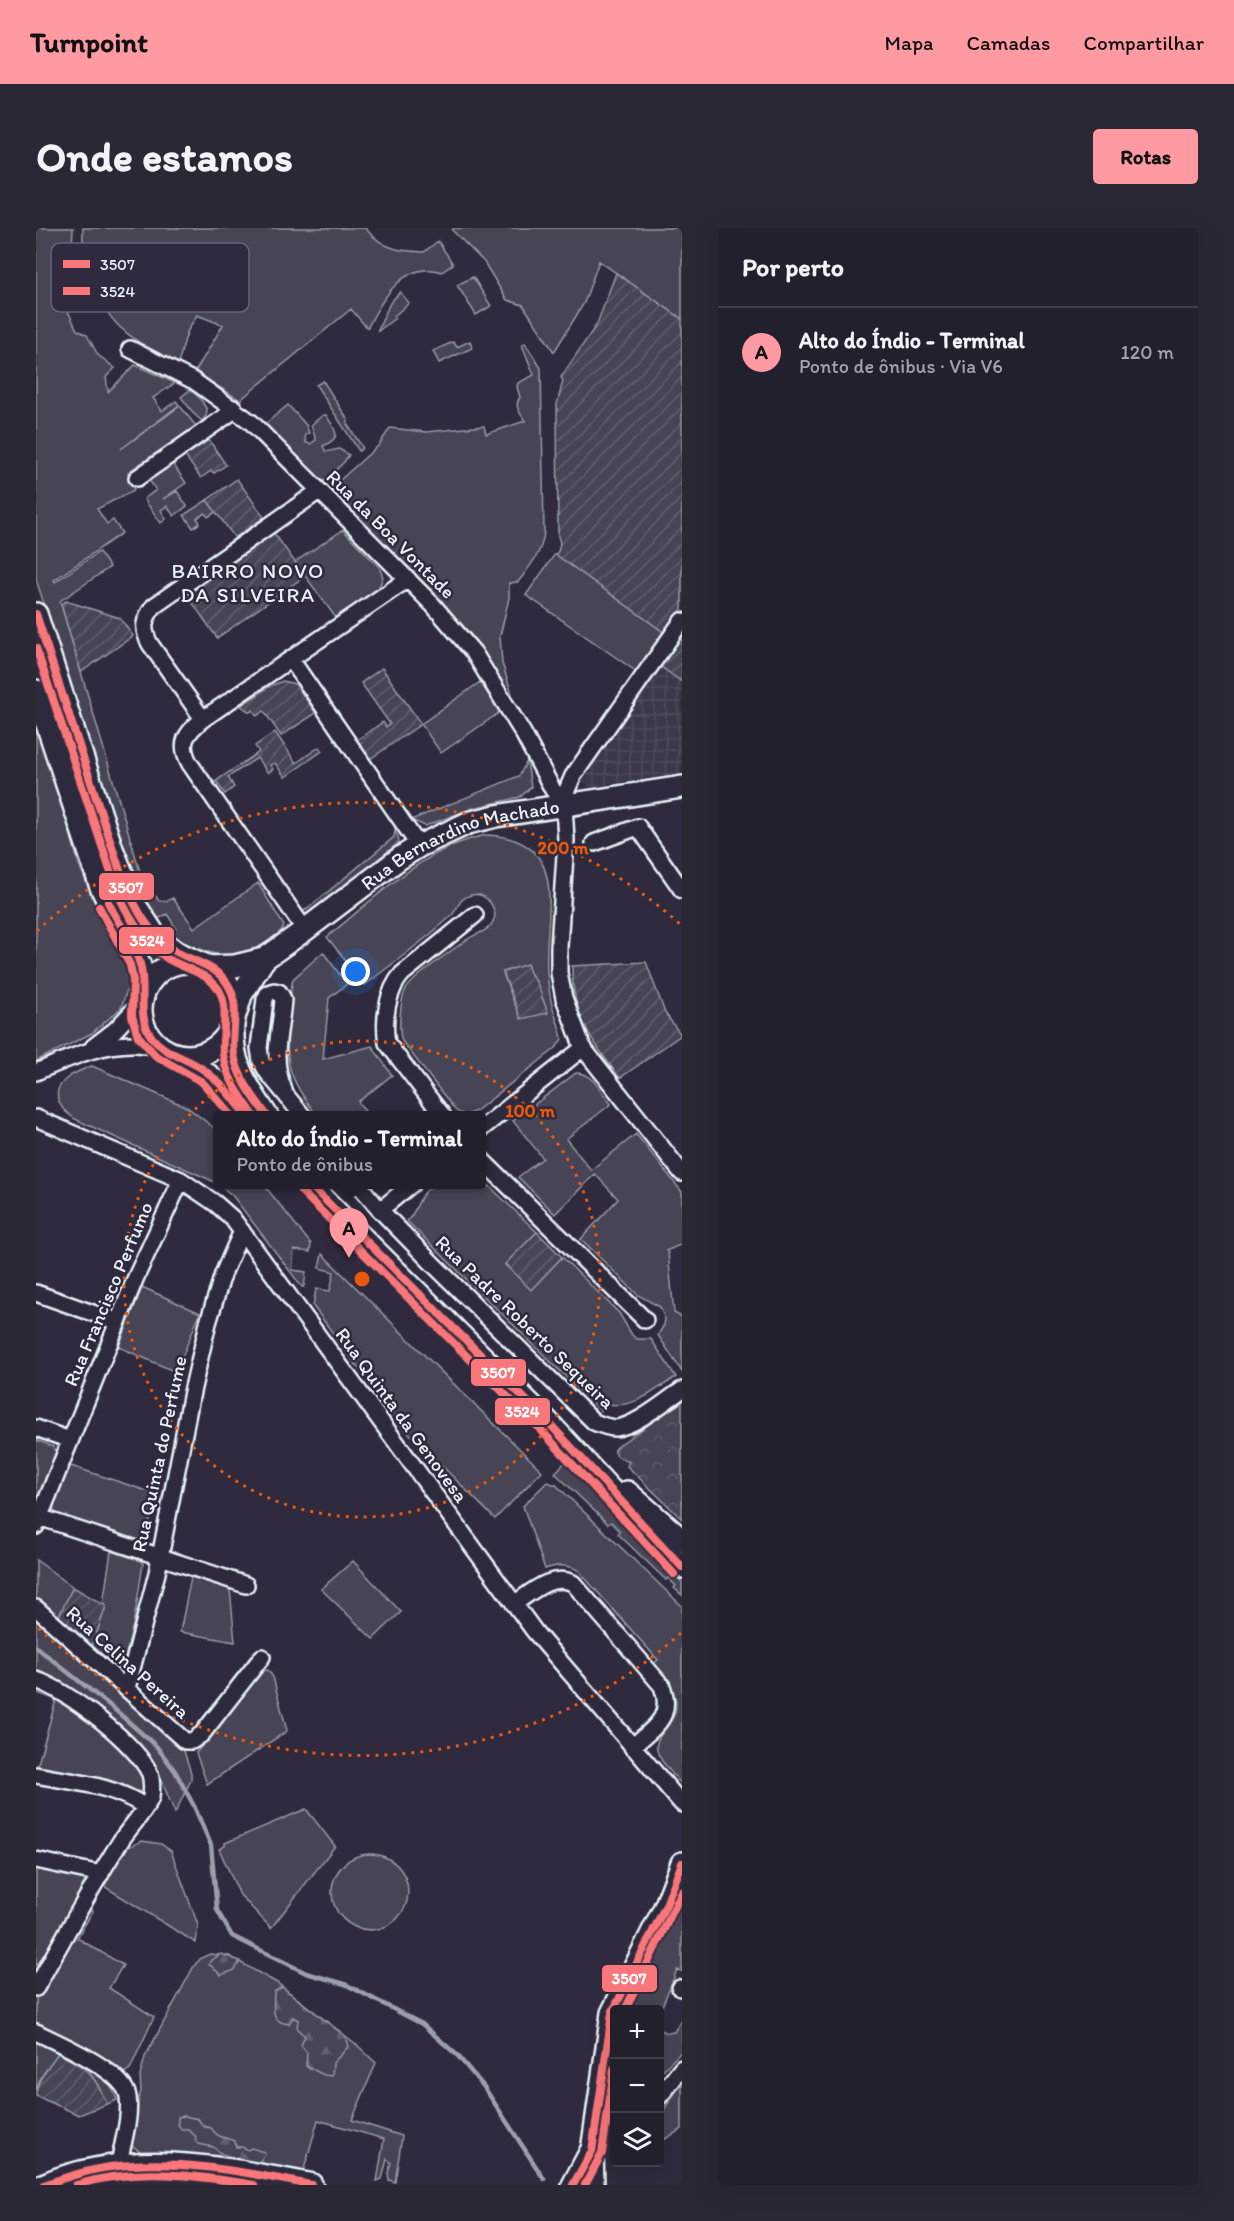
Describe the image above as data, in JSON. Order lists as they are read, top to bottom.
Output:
{
  "streets": {
    "main road": ["Rua Bernardino Machado"],
    "street": [
      "Rua da Boa Vontade",
      "Rua Francisco Perfumo",
      "Rua Padre Roberto Sequeira",
      "Rua Quinta da Genovesa",
      "Rua Quinta do Perfume",
      "Rua Celina Pereira"
    ]
  },
  "crossings": [
    ["Rua da Boa Vontade", "Rua Bernardino Machado"],
    ["Rua Francisco Perfumo", "Rua Quinta da Genovesa"],
    ["Rua Quinta da Genovesa", "Rua Quinta do Perfume"],
    ["Rua Quinta do Perfume", "Rua Celina Pereira"]
  ],
  "districts": ["BAIRRO NOVO DA SILVEIRA"],
  "lines": ["transit line 3507", "transit line 3524"],
  "legend": ["3507", "3524"],
  "page": {
    "header": "Turnpoint",
    "nav": ["Mapa", "Camadas", "Compartilhar"],
    "buttons": "Rotas",
    "title": "Onde estamos",
    "heading": "Por perto",
    "list": [
      {
        "mark": "A",
        "name": "Alto do Índio - Terminal",
        "note": "Ponto de ônibus · Via V6",
        "value": "120 m"
      }
    ],
    "popup": ["Alto do Índio - Terminal", "Ponto de ônibus"],
    "pins": "A",
    "map_buttons": ["+", "−"]
  },
  "rings": ["200 m", "100 m"]
}
